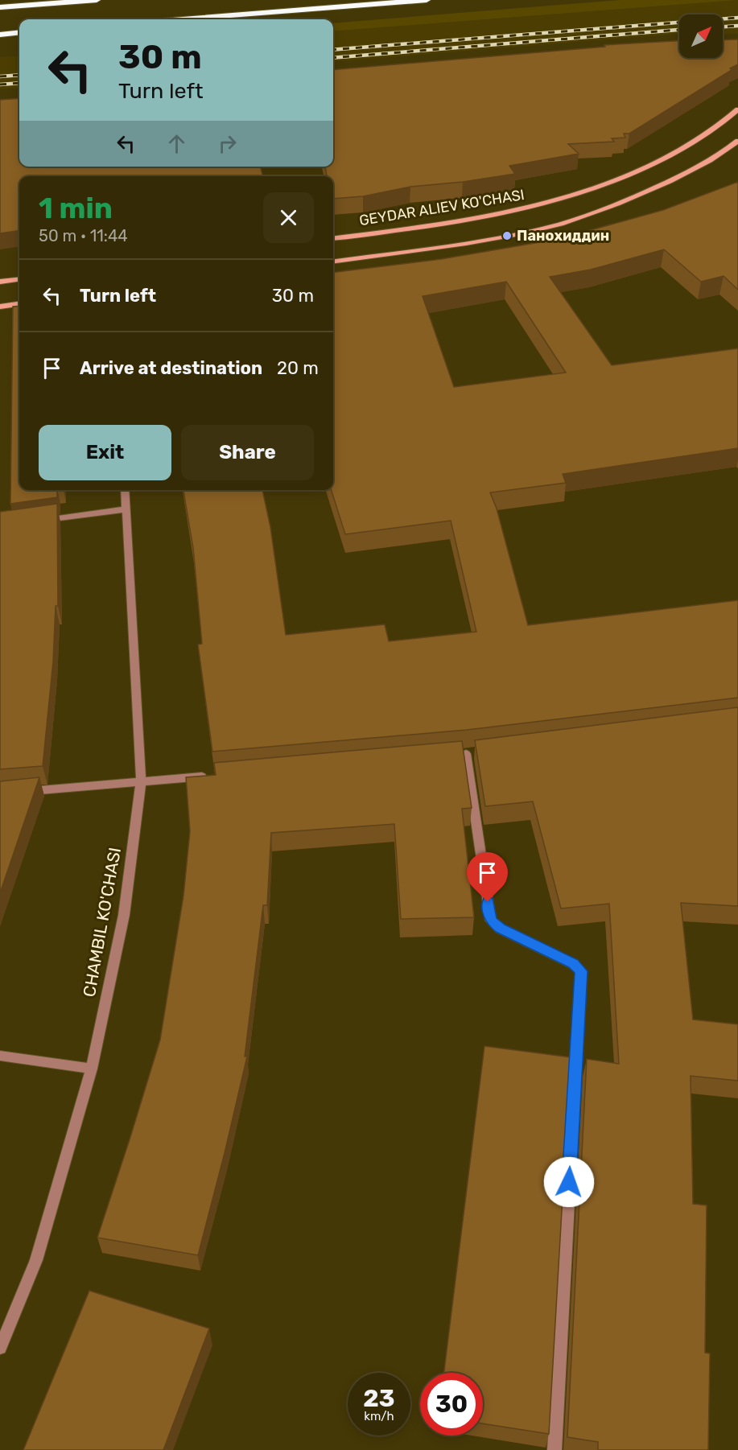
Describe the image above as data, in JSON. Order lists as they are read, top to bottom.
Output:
{
  "streets": {
    "main road": ["GEYDAR ALIEV KO'CHASI"],
    "street": ["CHAMBIL KO'CHASI"]
  },
  "places": ["Панохиддин"],
  "north": "top right",
  "page": {
    "turn": ["30 m", "Turn left"],
    "heading": ["1 min", "50 m · 11:44"],
    "list": [
      {
        "name": "Turn left",
        "value": "30 m"
      },
      {
        "name": "Arrive at destination",
        "value": "20 m"
      }
    ],
    "buttons": ["Exit", "Share"],
    "speed": "23 km/h",
    "limit": "30"
  }
}
